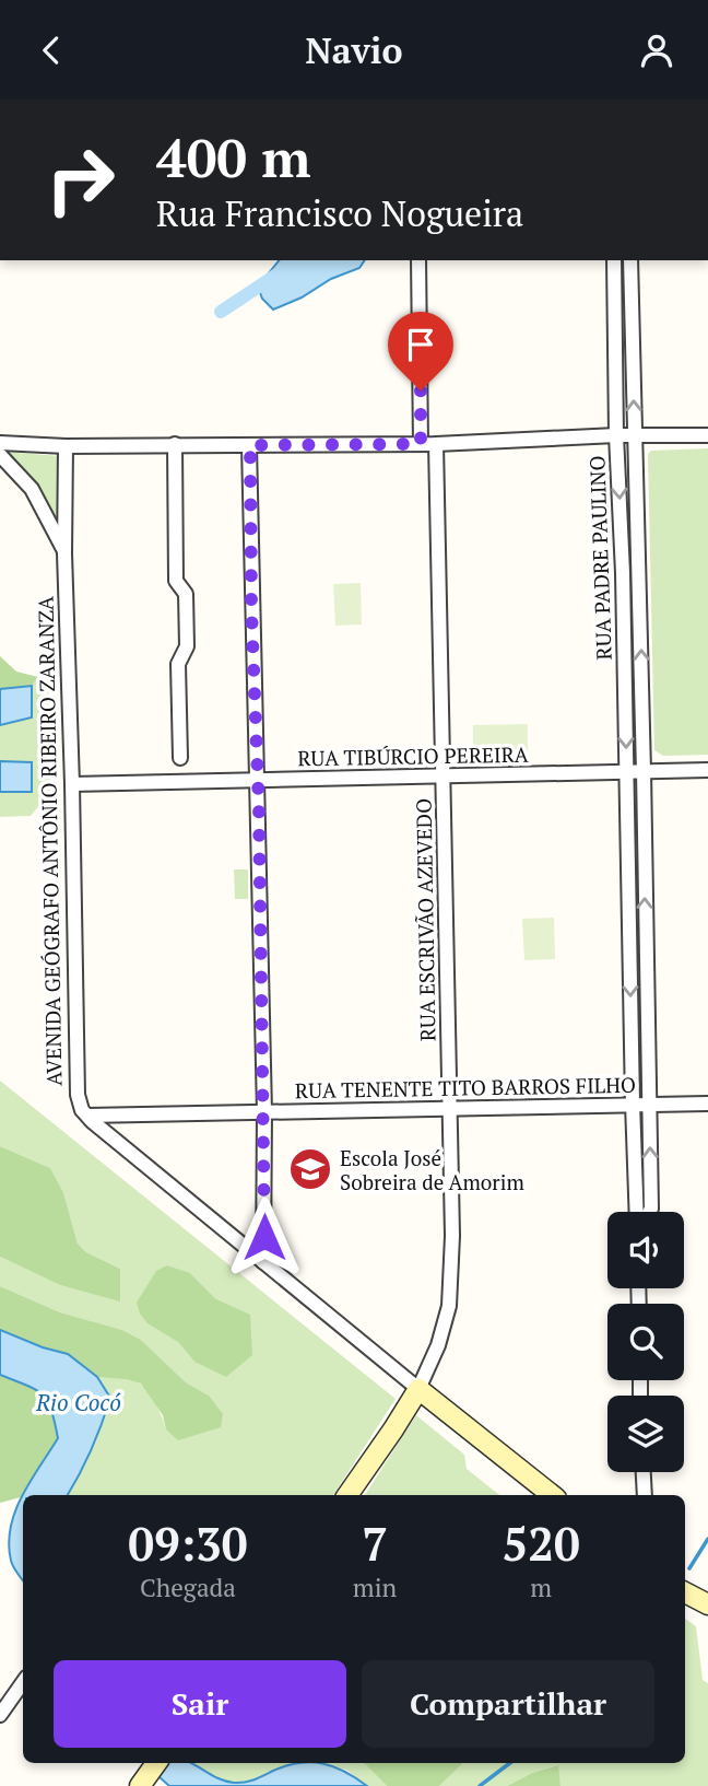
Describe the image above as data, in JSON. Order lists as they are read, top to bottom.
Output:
{
  "streets": {
    "street": [
      "RUA PADRE PAULINO",
      "RUA TIBÚRCIO PEREIRA",
      "AVENIDA GEÓGRAFO ANTÔNIO RIBEIRO ZARANZA",
      "RUA ESCRIVÃO AZEVEDO",
      "RUA TENENTE TITO BARROS FILHO"
    ]
  },
  "crossings": [
    ["RUA PADRE PAULINO", "RUA TIBÚRCIO PEREIRA"],
    ["RUA PADRE PAULINO", "RUA TENENTE TITO BARROS FILHO"],
    ["RUA TIBÚRCIO PEREIRA", "AVENIDA GEÓGRAFO ANTÔNIO RIBEIRO ZARANZA"],
    ["RUA TIBÚRCIO PEREIRA", "RUA ESCRIVÃO AZEVEDO"],
    ["AVENIDA GEÓGRAFO ANTÔNIO RIBEIRO ZARANZA", "RUA TENENTE TITO BARROS FILHO"],
    ["RUA ESCRIVÃO AZEVEDO", "RUA TENENTE TITO BARROS FILHO"]
  ],
  "water": ["Rio Cocó"],
  "places": {
    "school or university": ["Escola José Sobreira de Amorim"]
  },
  "page": {
    "header": "Navio",
    "turn": ["400 m", "Rua Francisco Nogueira"],
    "eta": [
      "09:30",
      "Chegada",
      "7",
      "min",
      "520",
      "m"
    ],
    "buttons": ["Sair", "Compartilhar"]
  }
}
